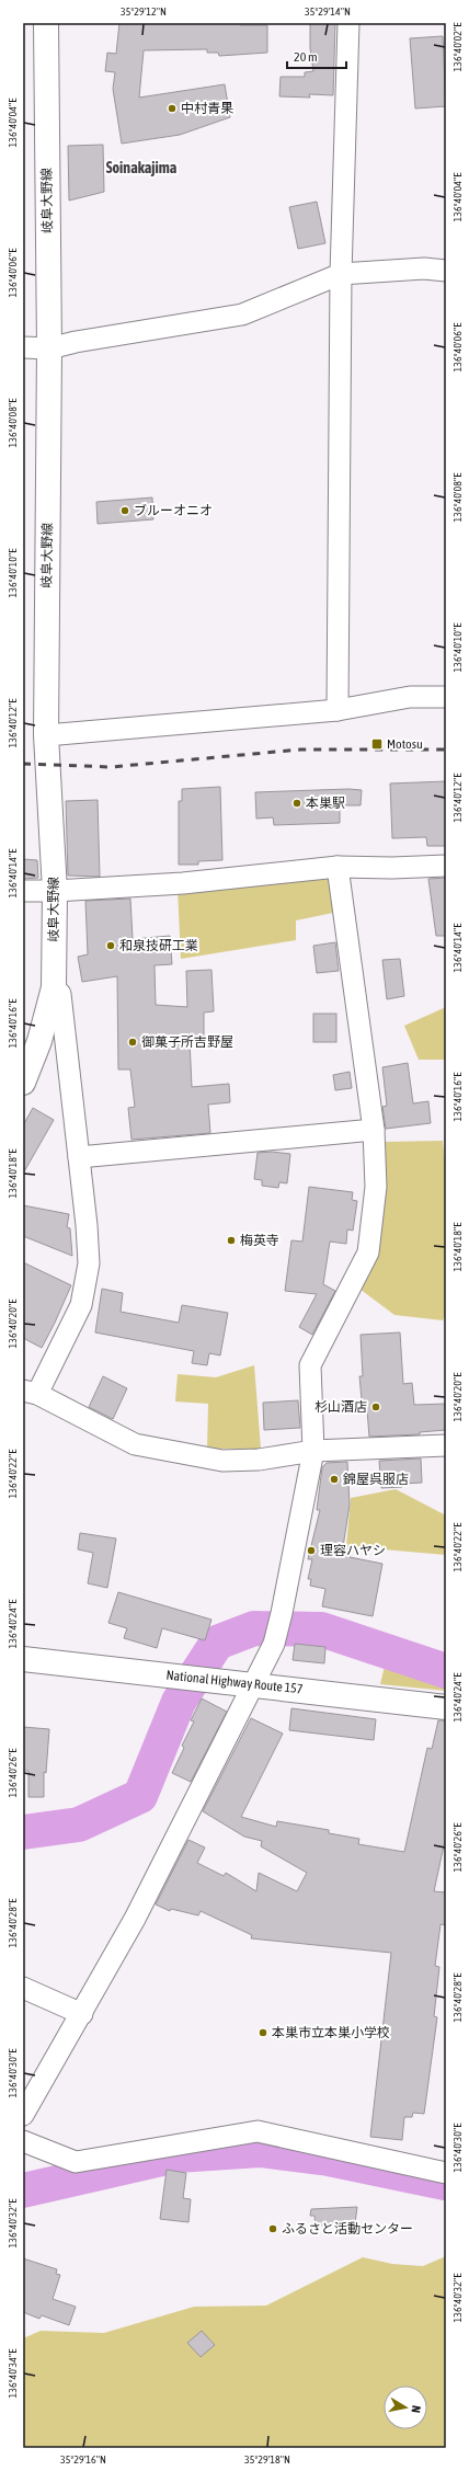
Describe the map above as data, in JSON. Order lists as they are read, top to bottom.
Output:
{
  "streets": {
    "main road": ["岐阜大野線", "National Highway Route 157"]
  },
  "districts": ["Soinakajima"],
  "places": {
    "other": [
      "中村青果",
      "ブルーオニオ",
      "本巣駅",
      "和泉技研工業",
      "御菓子所吉野屋",
      "梅英寺",
      "杉山酒店",
      "錦屋呉服店",
      "理容ハヤシ",
      "本巣市立本巣小学校",
      "ふるさと活動センター"
    ],
    "transit": ["Motosu"]
  },
  "scale_bar": "20 m",
  "north": "right",
  "coordinates": [
    "35°29'12\"N",
    "35°29'14\"N",
    "136°40'02\"E",
    "136°40'04\"E",
    "136°40'06\"E",
    "136°40'08\"E",
    "136°40'10\"E",
    "136°40'12\"E",
    "136°40'14\"E",
    "136°40'16\"E",
    "136°40'18\"E",
    "136°40'20\"E",
    "136°40'22\"E",
    "136°40'24\"E",
    "136°40'26\"E",
    "136°40'28\"E",
    "136°40'30\"E",
    "136°40'32\"E",
    "136°40'34\"E",
    "35°29'16\"N",
    "35°29'18\"N"
  ]
}
